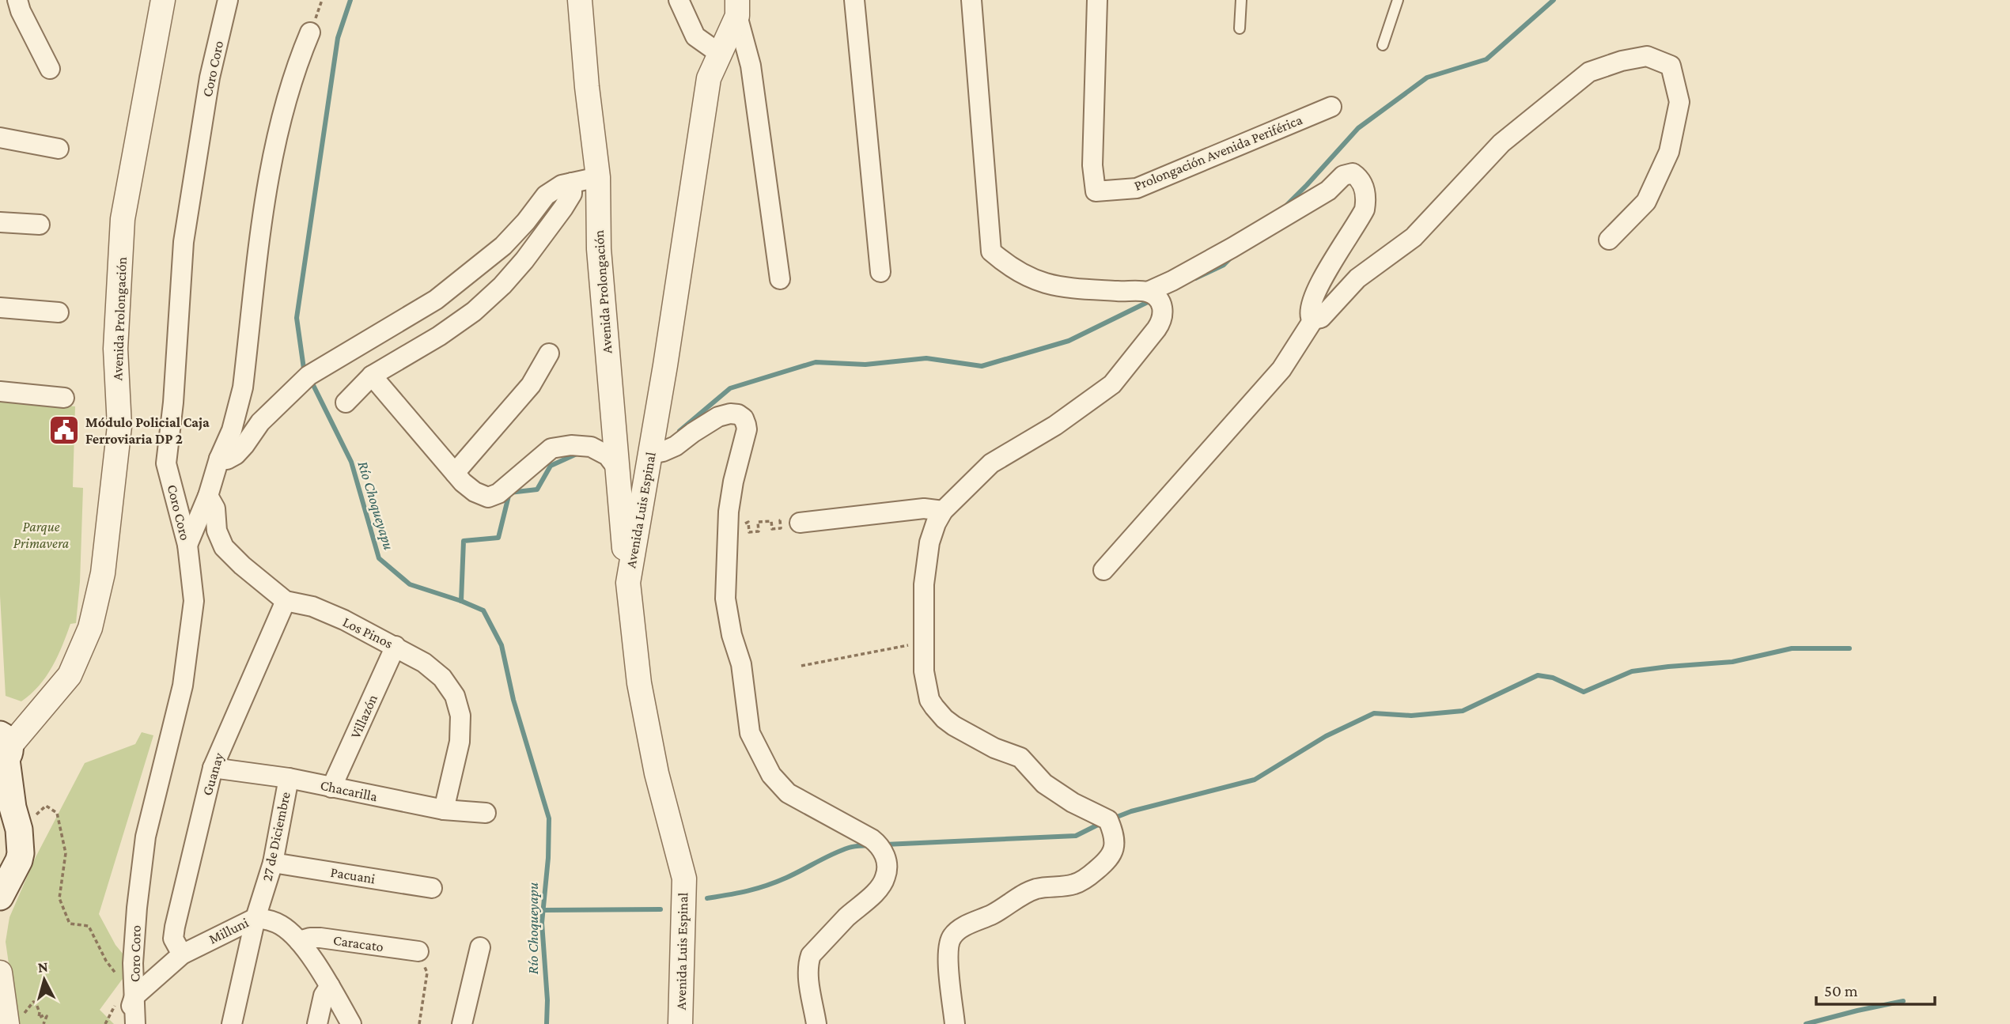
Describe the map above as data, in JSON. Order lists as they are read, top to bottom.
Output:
{
  "streets": {
    "street": [
      "Coro Coro",
      "Prolongación Avenida Periférica",
      "Avenida Prolongación",
      "Avenida Luis Espinal",
      "Los Pinos",
      "Villazón",
      "Guanay",
      "Chacarilla",
      "27 de Diciembre",
      "Pacuani",
      "Milluni",
      "Caracato"
    ]
  },
  "crossings": [
    ["Coro Coro", "Milluni"],
    ["Avenida Prolongación", "Avenida Luis Espinal"],
    ["Los Pinos", "Villazón"],
    ["Los Pinos", "Guanay"],
    ["Los Pinos", "Chacarilla"],
    ["Villazón", "Chacarilla"],
    ["Guanay", "Chacarilla"],
    ["Guanay", "Milluni"],
    ["Chacarilla", "27 de Diciembre"],
    ["27 de Diciembre", "Pacuani"],
    ["27 de Diciembre", "Milluni"],
    ["Milluni", "Caracato"]
  ],
  "water": ["Río Choqueyapu"],
  "parks": ["Parque Primavera"],
  "places": {
    "public building": ["Módulo Policial Caja Ferroviaria DP 2"]
  },
  "scale_bar": "50 m",
  "north": "top"
}
